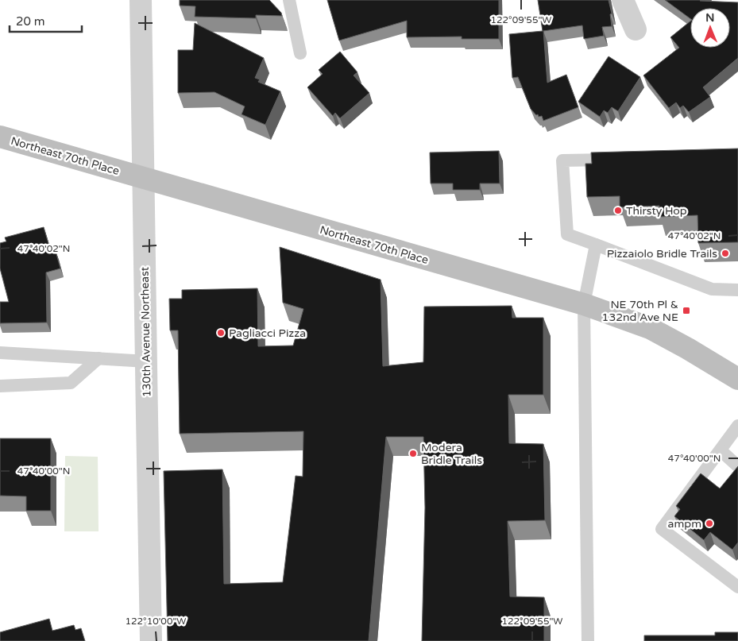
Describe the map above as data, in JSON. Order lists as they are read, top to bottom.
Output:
{
  "streets": {
    "main road": ["Northeast 70th Place"],
    "street": ["130th Avenue Northeast"]
  },
  "crossings": [
    ["Northeast 70th Place", "130th Avenue Northeast"]
  ],
  "places": {
    "other": [
      "Thirsty Hop",
      "Pizzaiolo Bridle Trails",
      "Pagliacci Pizza",
      "Modera Bridle Trails",
      "ampm"
    ],
    "transit": ["NE 70th Pl & 132nd Ave NE"]
  },
  "scale_bar": "20 m",
  "north": "top",
  "coordinates": [
    "122°09'55\"W",
    "47°40'02\"N",
    "47°40'00\"N",
    "122°10'00\"W"
  ]
}
